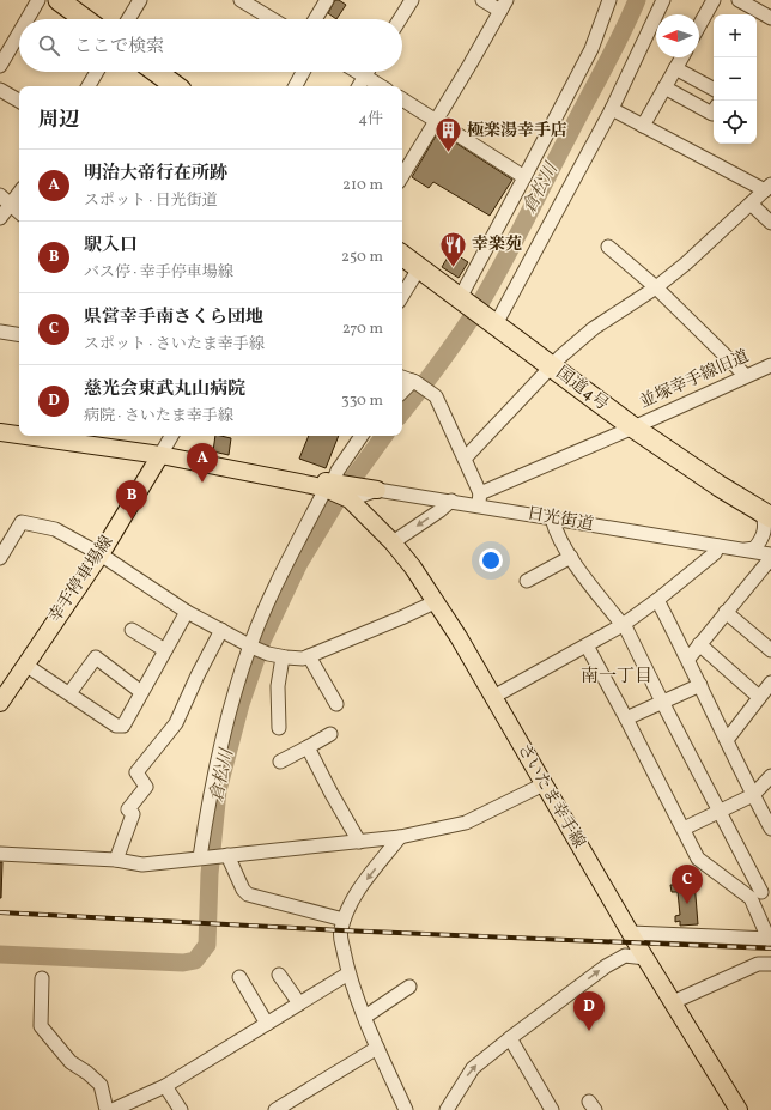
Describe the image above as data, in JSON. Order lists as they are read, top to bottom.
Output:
{
  "streets": {
    "highway": ["国道4号"],
    "main road": ["幸手停車場線", "さいたま幸手線"],
    "street": ["並塚幸手線旧道", "日光街道"]
  },
  "crossings": [
    ["並塚幸手線旧道", "国道4号"],
    ["並塚幸手線旧道", "日光街道"]
  ],
  "districts": ["南一丁目"],
  "water": ["倉松川"],
  "places": {
    "building": ["極楽湯幸手店"],
    "restaurant": ["幸楽苑"]
  },
  "north": "left",
  "page": {
    "map_buttons": ["+", "−"],
    "search": "ここで検索",
    "heading": ["周辺", "4件"],
    "list": [
      {
        "mark": "A",
        "name": "明治大帝行在所跡",
        "note": "スポット · 日光街道",
        "value": "210 m"
      },
      {
        "mark": "B",
        "name": "駅入口",
        "note": "バス停 · 幸手停車場線",
        "value": "250 m"
      },
      {
        "mark": "C",
        "name": "県営幸手南さくら団地",
        "note": "スポット · さいたま幸手線",
        "value": "270 m"
      },
      {
        "mark": "D",
        "name": "慈光会東武丸山病院",
        "note": "病院 · さいたま幸手線",
        "value": "330 m"
      }
    ],
    "pins": [
      "A",
      "B",
      "C",
      "D"
    ]
  }
}
